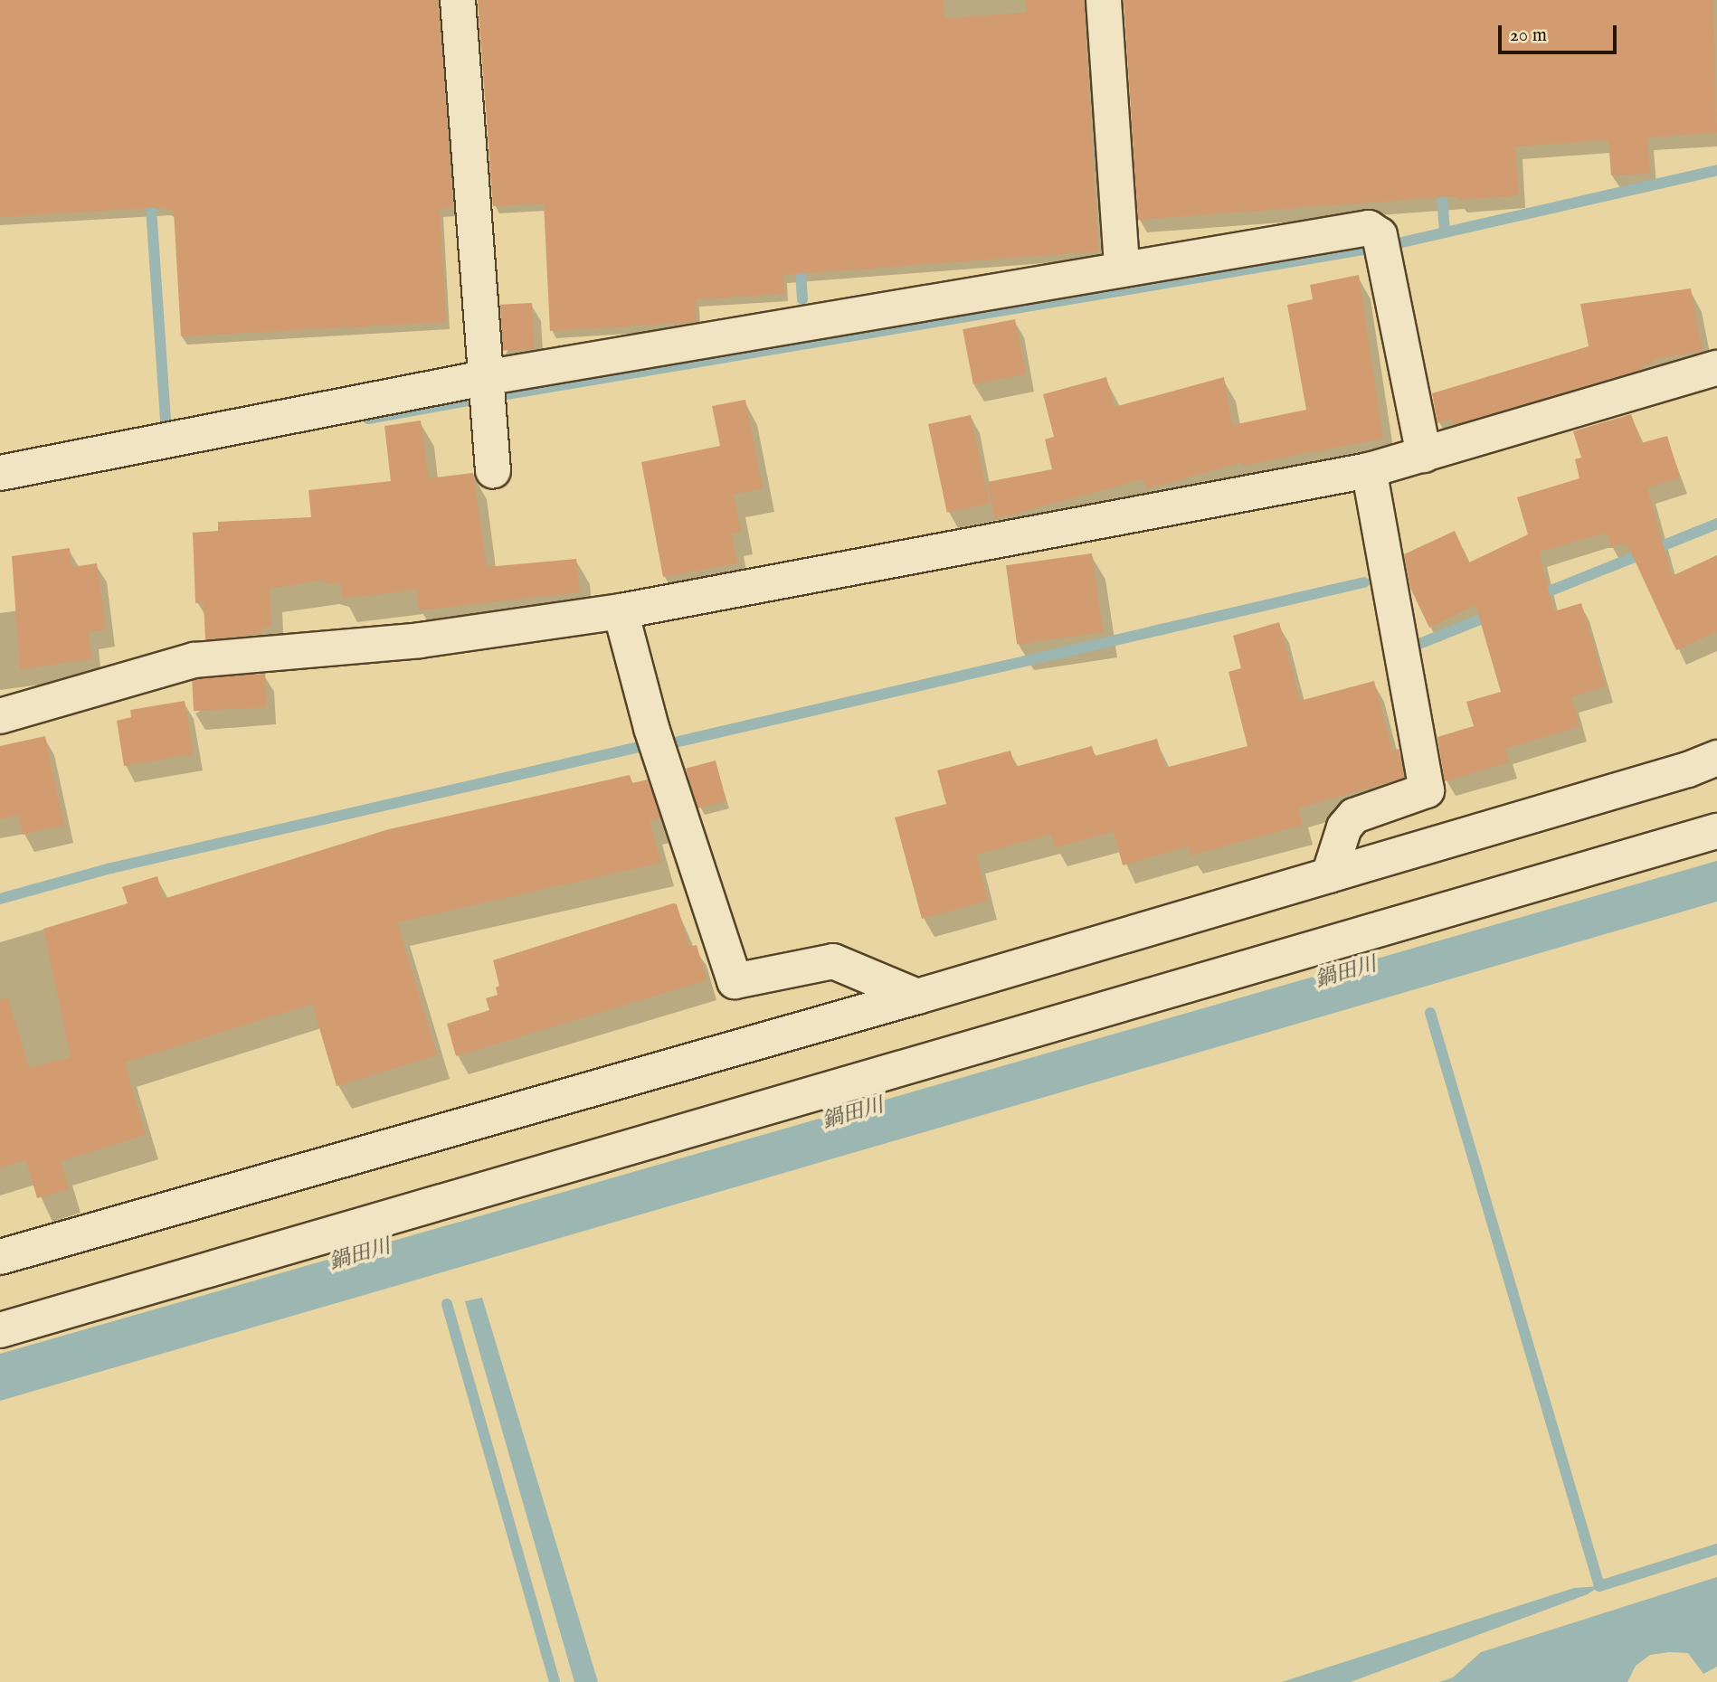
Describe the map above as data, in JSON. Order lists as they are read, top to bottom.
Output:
{
  "water": ["鍋田川"],
  "scale_bar": "20 m"
}
